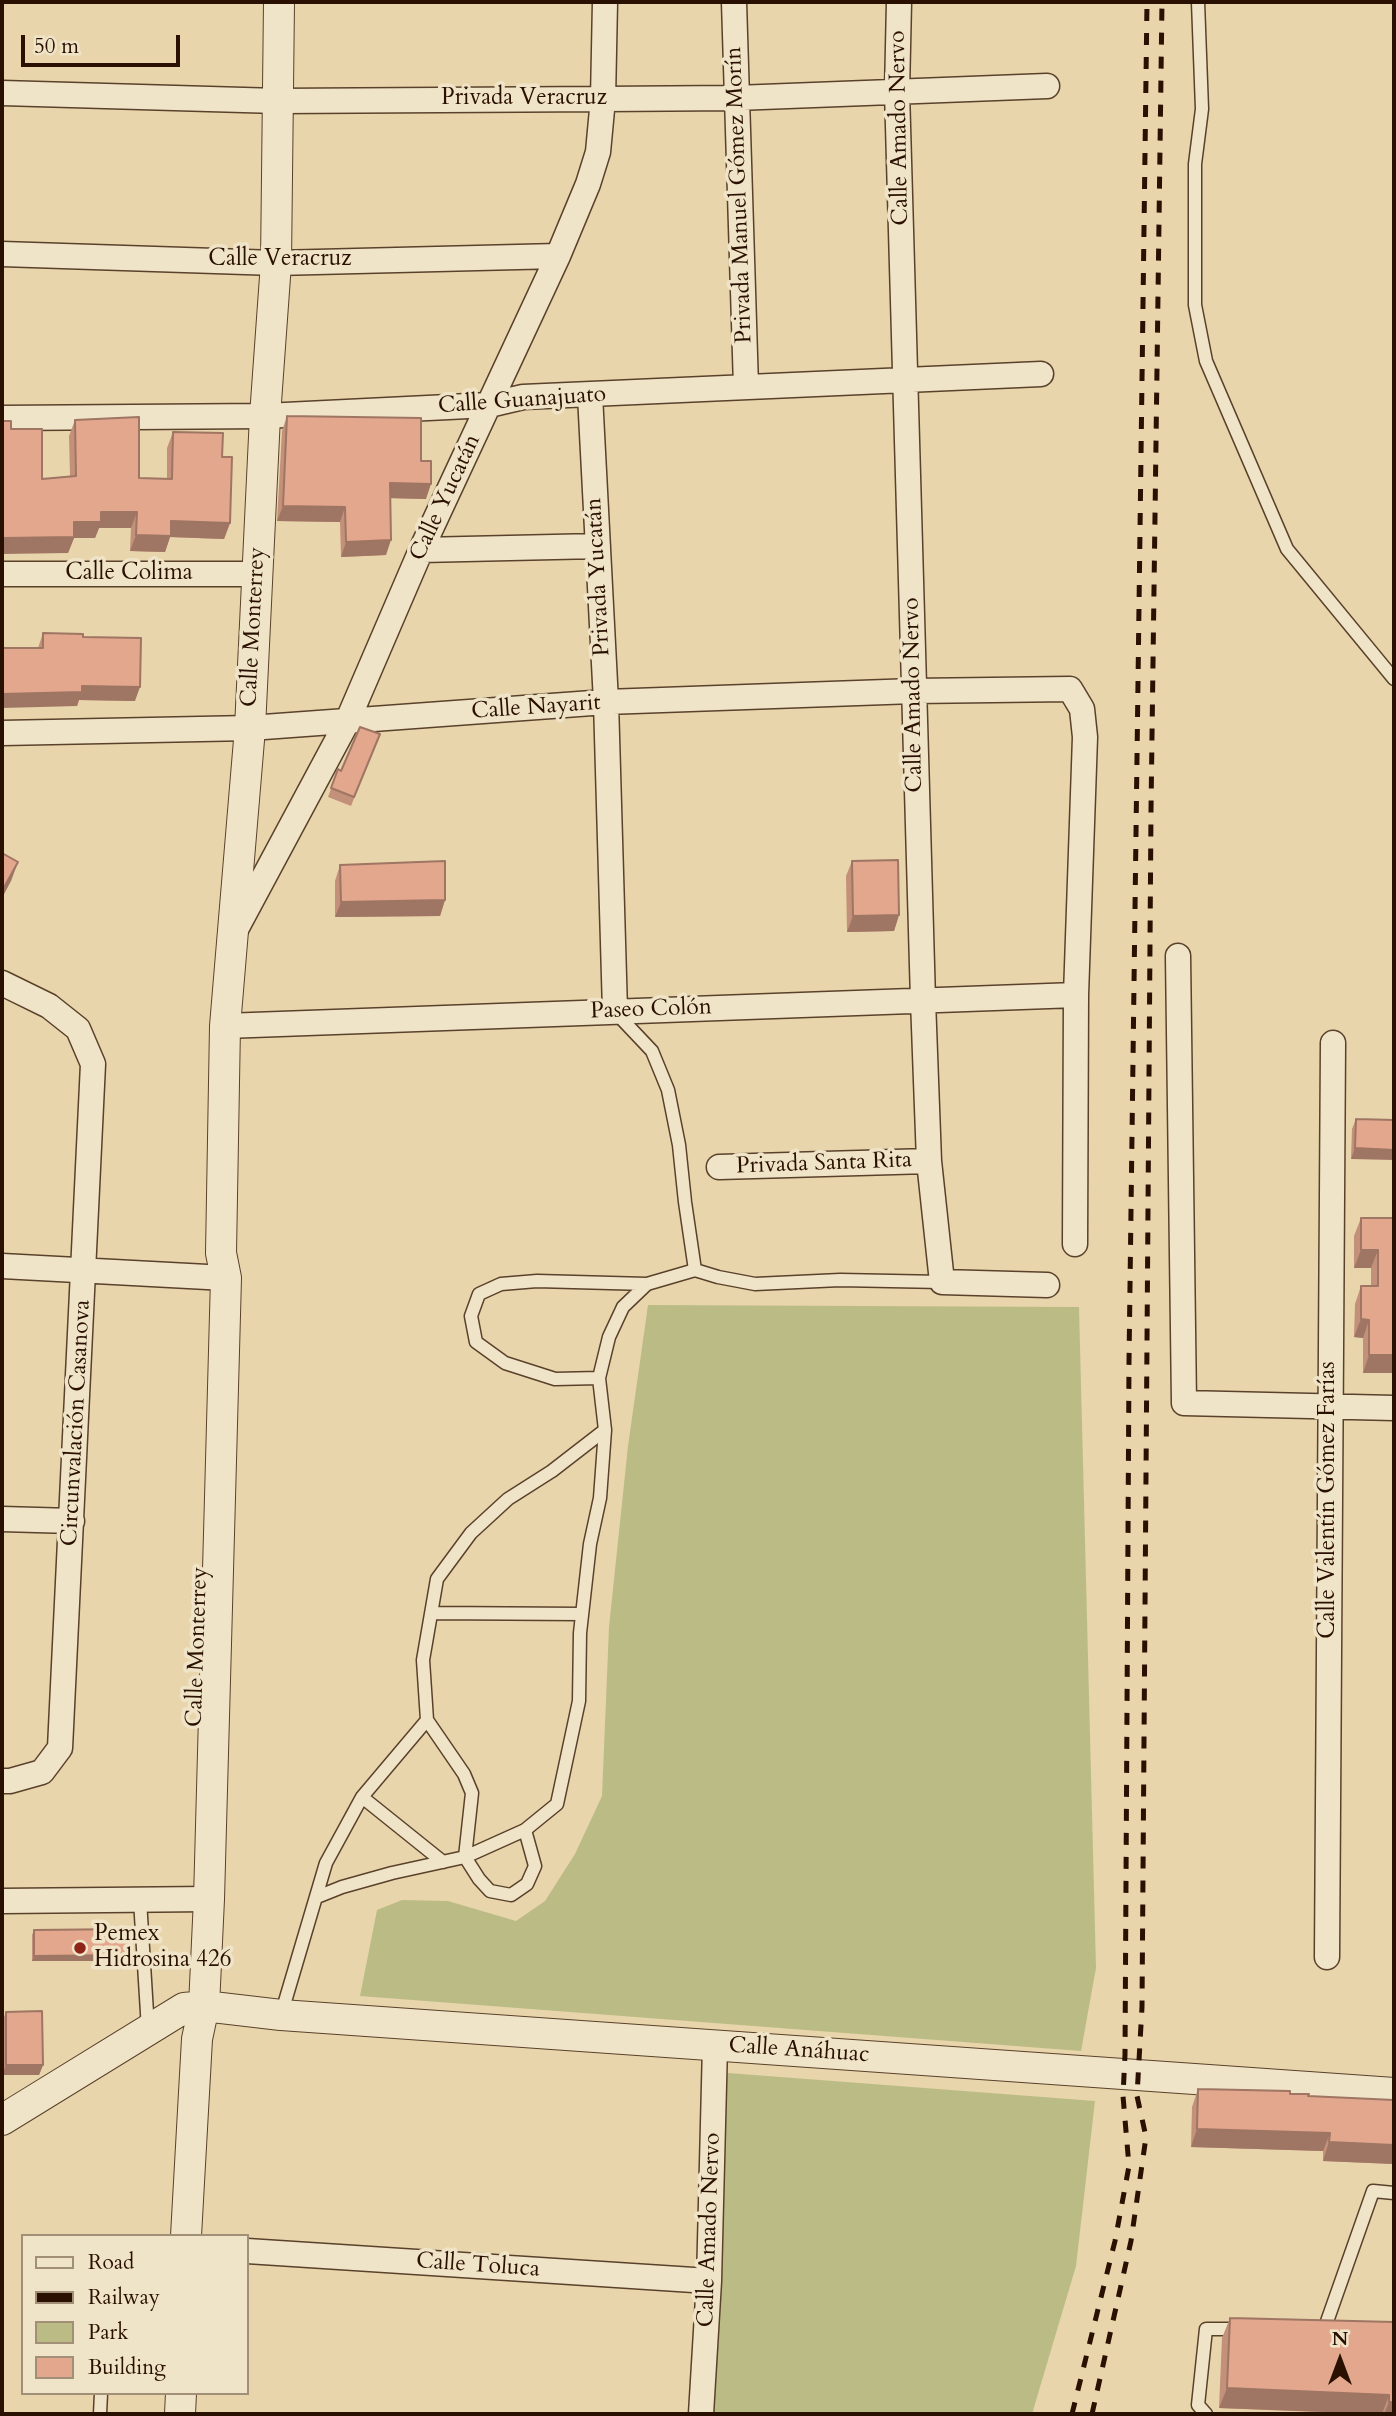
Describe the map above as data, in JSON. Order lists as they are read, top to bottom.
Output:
{
  "streets": {
    "street": [
      "Privada Veracruz",
      "Calle Amado Nervo",
      "Privada Manuel Gómez Morín",
      "Calle Veracruz",
      "Calle Guanajuato",
      "Calle Yucatán",
      "Calle Colima",
      "Privada Yucatán",
      "Calle Monterrey",
      "Calle Nayarit",
      "Paseo Colón",
      "Privada Santa Rita",
      "Circunvalación Casanova",
      "Calle Valentín Gómez Farías",
      "Calle Anáhuac",
      "Calle Toluca"
    ]
  },
  "crossings": [
    ["Privada Veracruz", "Calle Amado Nervo"],
    ["Privada Veracruz", "Privada Manuel Gómez Morín"],
    ["Privada Veracruz", "Calle Yucatán"],
    ["Privada Veracruz", "Calle Monterrey"],
    ["Calle Amado Nervo", "Calle Guanajuato"],
    ["Calle Amado Nervo", "Calle Nayarit"],
    ["Calle Amado Nervo", "Paseo Colón"],
    ["Calle Amado Nervo", "Privada Santa Rita"],
    ["Calle Amado Nervo", "Calle Anáhuac"],
    ["Calle Amado Nervo", "Calle Toluca"],
    ["Privada Manuel Gómez Morín", "Calle Guanajuato"],
    ["Calle Veracruz", "Calle Yucatán"],
    ["Calle Veracruz", "Calle Monterrey"],
    ["Calle Guanajuato", "Calle Yucatán"],
    ["Calle Guanajuato", "Privada Yucatán"],
    ["Calle Guanajuato", "Calle Monterrey"],
    ["Calle Yucatán", "Calle Monterrey"],
    ["Calle Yucatán", "Calle Nayarit"],
    ["Calle Colima", "Calle Monterrey"],
    ["Privada Yucatán", "Calle Nayarit"],
    ["Privada Yucatán", "Paseo Colón"],
    ["Calle Monterrey", "Calle Nayarit"],
    ["Calle Monterrey", "Paseo Colón"],
    ["Calle Monterrey", "Calle Anáhuac"],
    ["Calle Nayarit", "Paseo Colón"]
  ],
  "places": ["Pemex Hidrosina 426"],
  "legend": [
    "Road",
    "Railway",
    "Park",
    "Building"
  ],
  "scale_bar": "50 m",
  "north": "top"
}
